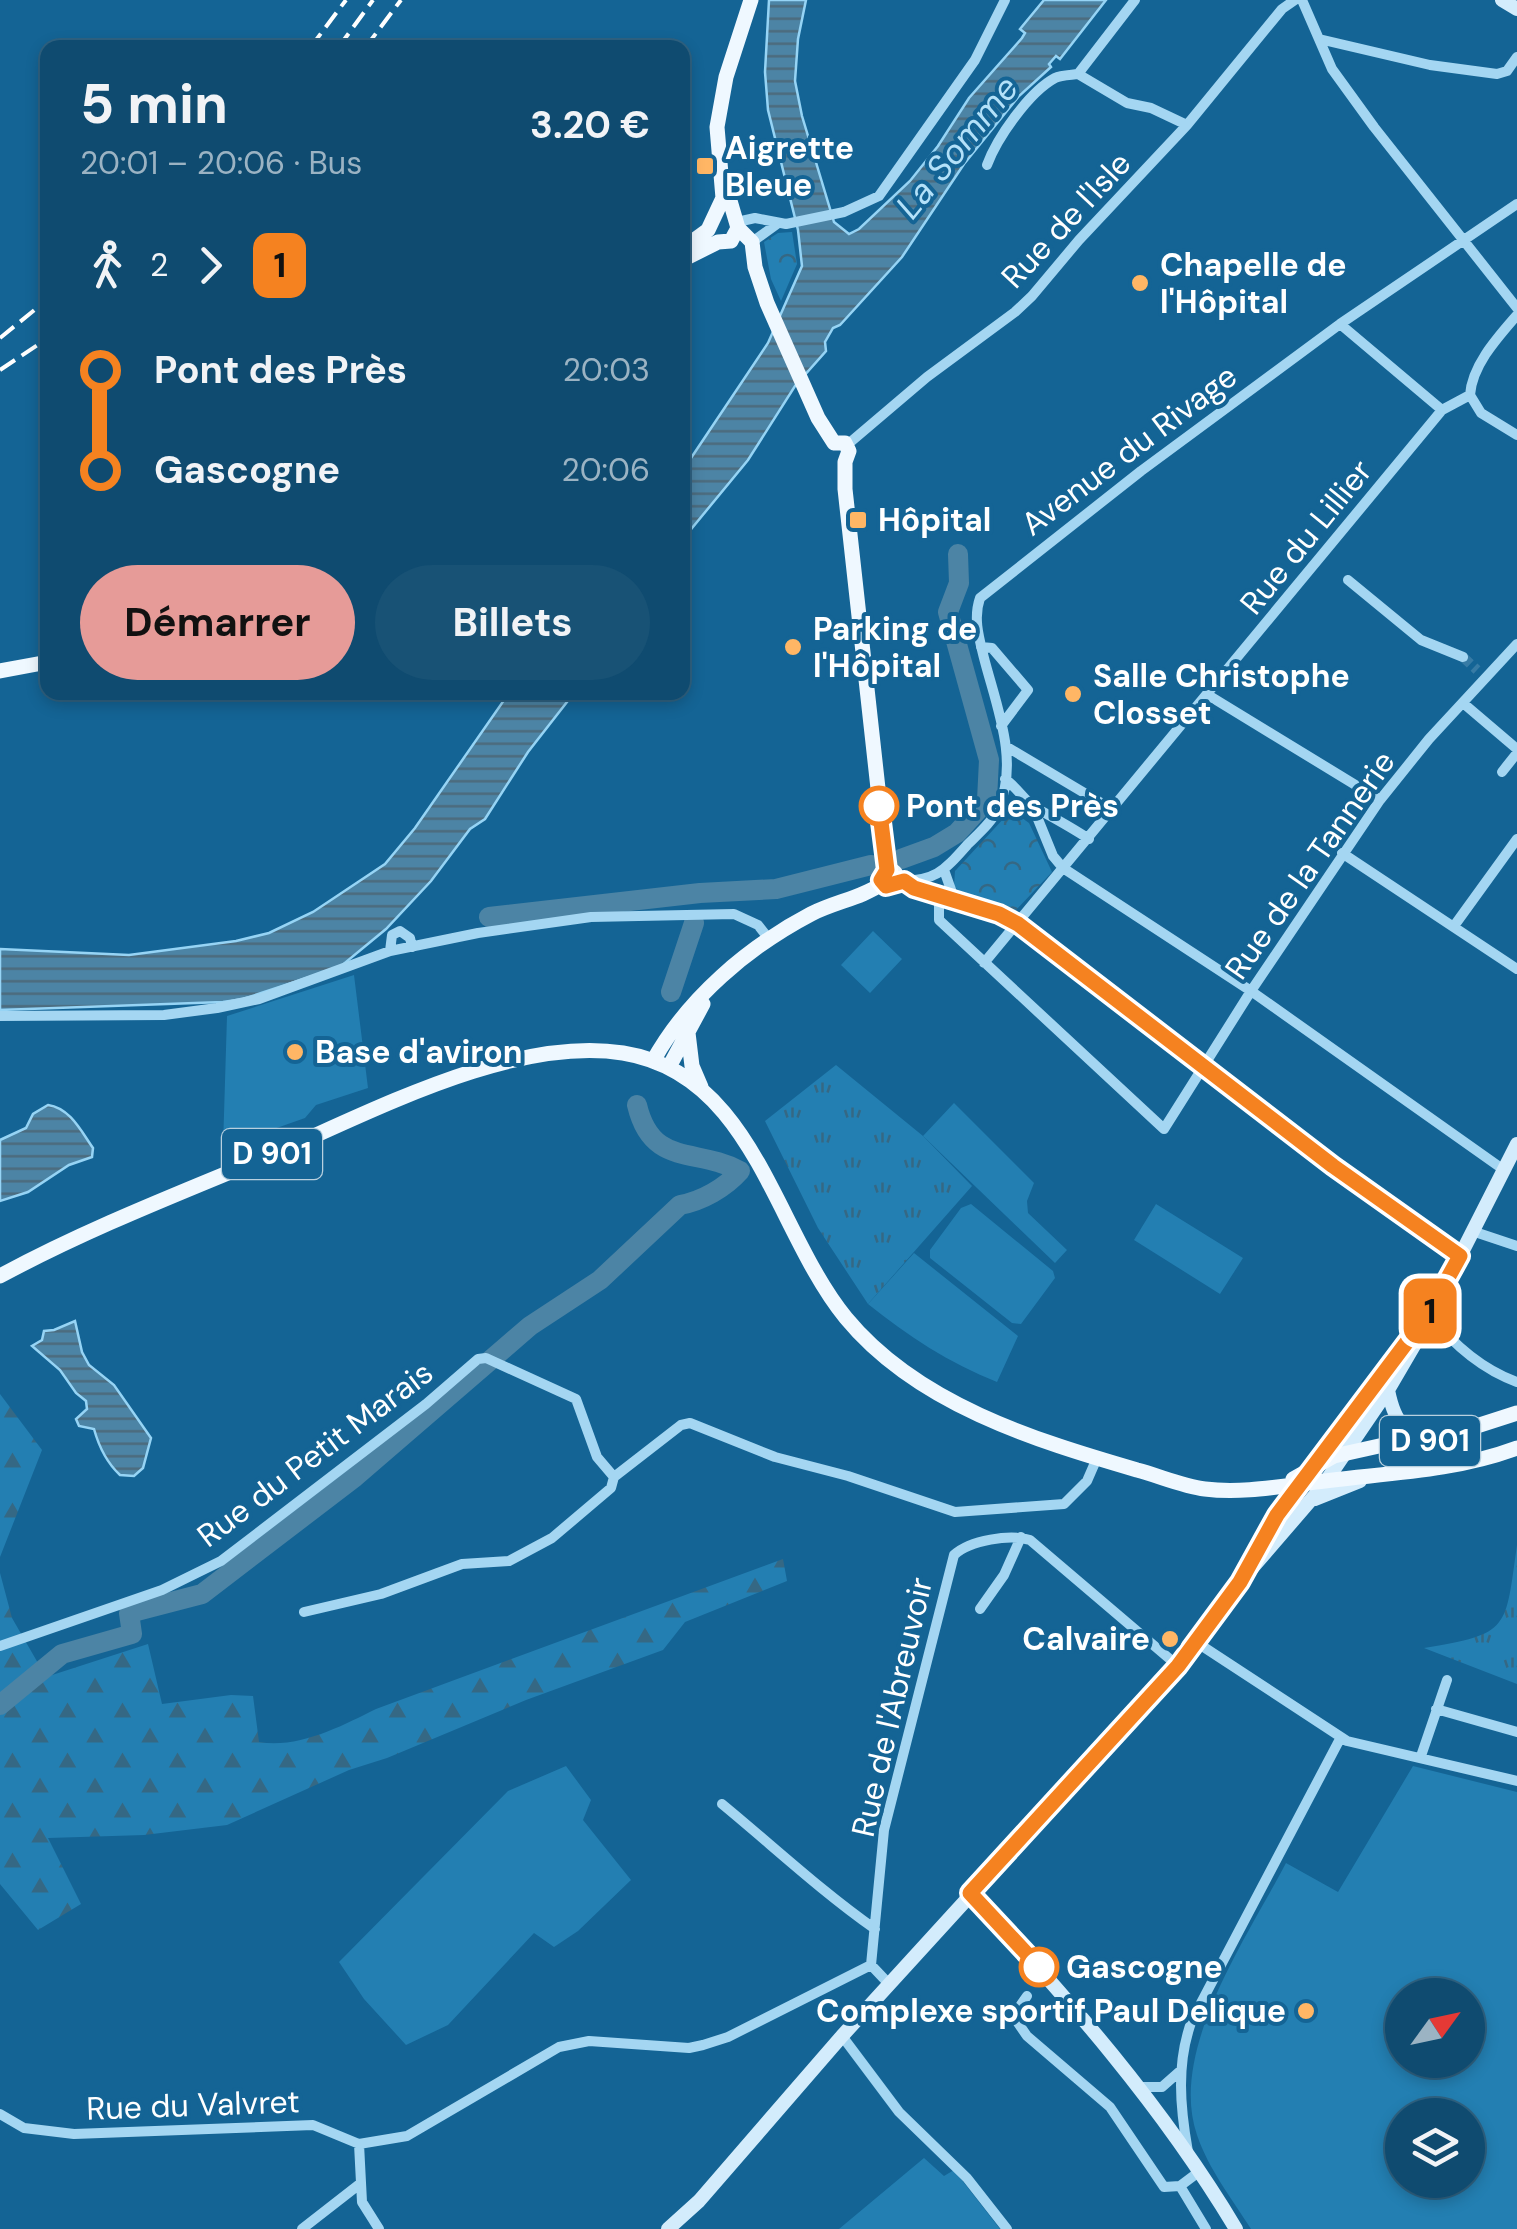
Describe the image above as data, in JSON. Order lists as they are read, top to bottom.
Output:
{
  "streets": {
    "main road": ["D 901"],
    "street": [
      "Rue de l'Isle",
      "Avenue du Rivage",
      "Rue du Lillier",
      "Rue de la Tannerie",
      "Rue du Petit Marais",
      "Rue de l'Abreuvoir",
      "Rue du Valvret"
    ]
  },
  "crossings": [
    ["Rue du Lillier", "Rue de la Tannerie"]
  ],
  "water": ["La Somme"],
  "places": {
    "transit": ["Aigrette Bleue", "Hôpital"],
    "other": [
      "Chapelle de l'Hôpital",
      "Parking de l'Hôpital",
      "Salle Christophe Closset",
      "Pont des Près",
      "Base d'aviron",
      "Calvaire",
      "Gascogne",
      "Complexe sportif Paul Delique"
    ]
  },
  "lines": ["bus line 1"],
  "north": "top right",
  "page": {
    "on_map": "1",
    "heading": ["5 min", "20:01 – 20:06 · Bus", "3.20 €"],
    "legs": ["2", "1"],
    "list": [
      {
        "name": "Pont des Près",
        "value": "20:03"
      },
      {
        "name": "Gascogne",
        "value": "20:06"
      }
    ],
    "buttons": ["Démarrer", "Billets"]
  }
}
